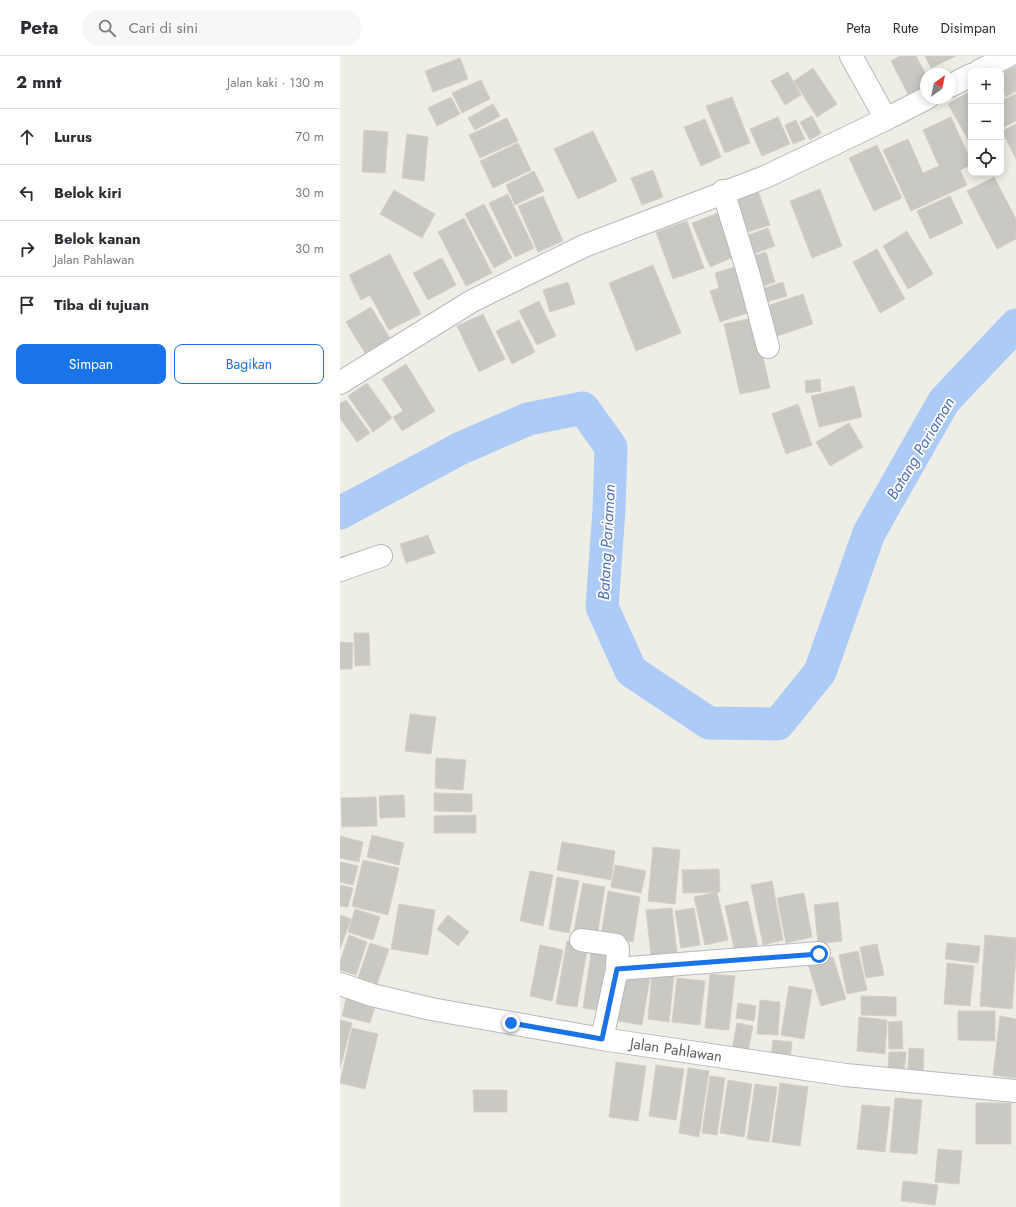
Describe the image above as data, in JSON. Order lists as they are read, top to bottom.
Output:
{
  "streets": {
    "street": ["Jalan Pahlawan"]
  },
  "water": ["Batang Pariaman"],
  "north": "top right",
  "page": {
    "header": "Peta",
    "search": "Cari di sini",
    "nav": ["Peta", "Rute", "Disimpan"],
    "heading": ["2 mnt", "Jalan kaki · 130 m"],
    "map_buttons": ["+", "−"],
    "list": [
      ["Lurus", "70 m"],
      ["Belok kiri", "30 m"],
      ["Belok kanan", "Jalan Pahlawan", "30 m"],
      "Tiba di tujuan"
    ],
    "buttons": ["Simpan", "Bagikan"]
  }
}
